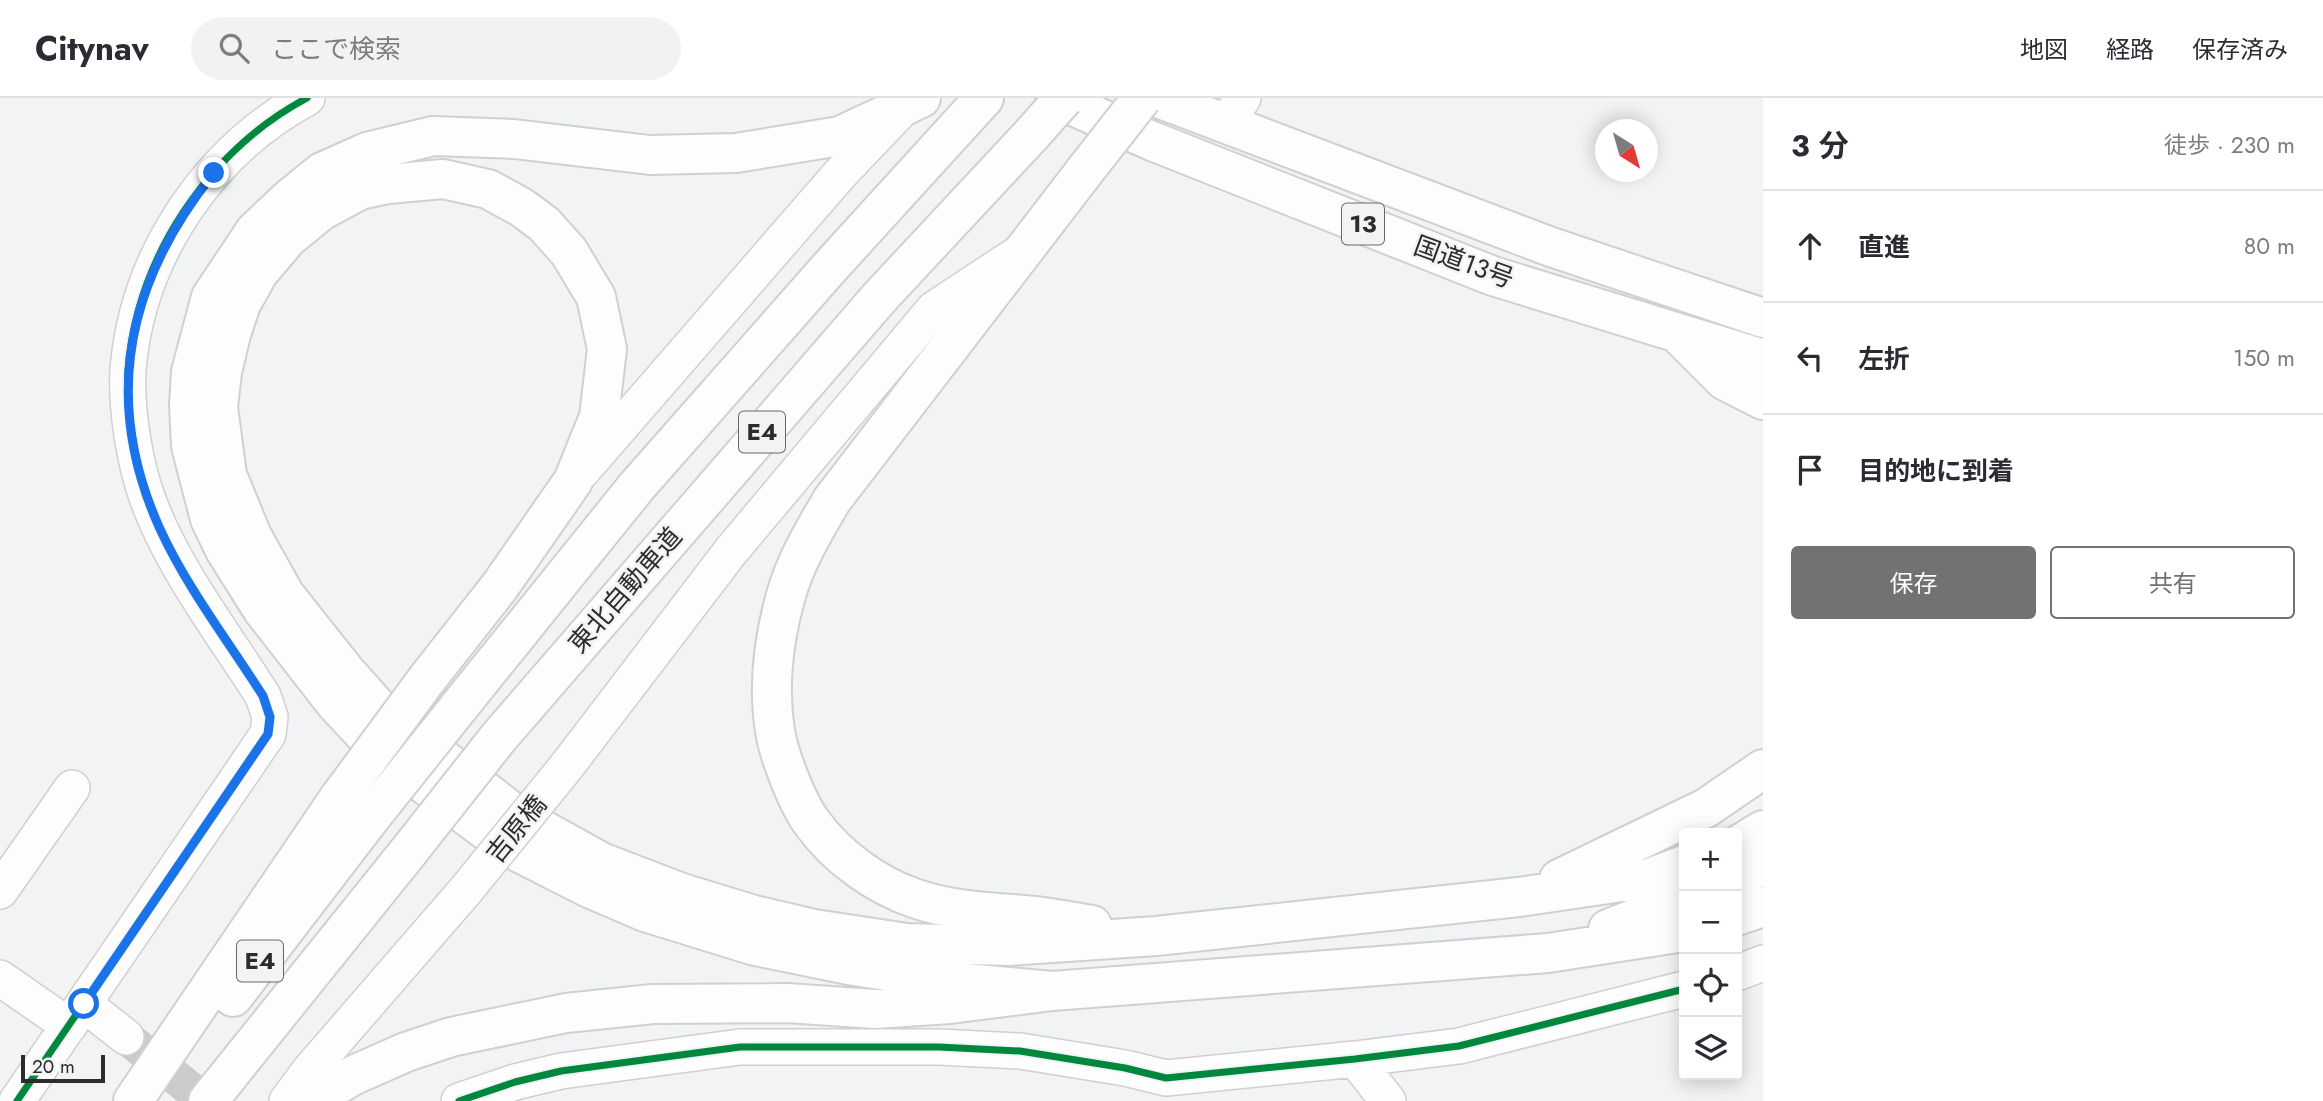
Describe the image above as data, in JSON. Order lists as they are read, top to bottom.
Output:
{
  "streets": {
    "highway": [
      "13",
      "国道13号",
      "E4",
      "東北自動車道"
    ],
    "street": ["吉原橋"]
  },
  "scale_bar": "20 m",
  "north": "bottom right",
  "page": {
    "header": "Citynav",
    "search": "ここで検索",
    "nav": ["地図", "経路", "保存済み"],
    "heading": ["3 分", "徒歩 · 230 m"],
    "list": [
      ["直進", "80 m"],
      ["左折", "150 m"],
      "目的地に到着"
    ],
    "buttons": ["保存", "共有"],
    "map_buttons": ["+", "−"],
    "scale": "20 m"
  }
}
